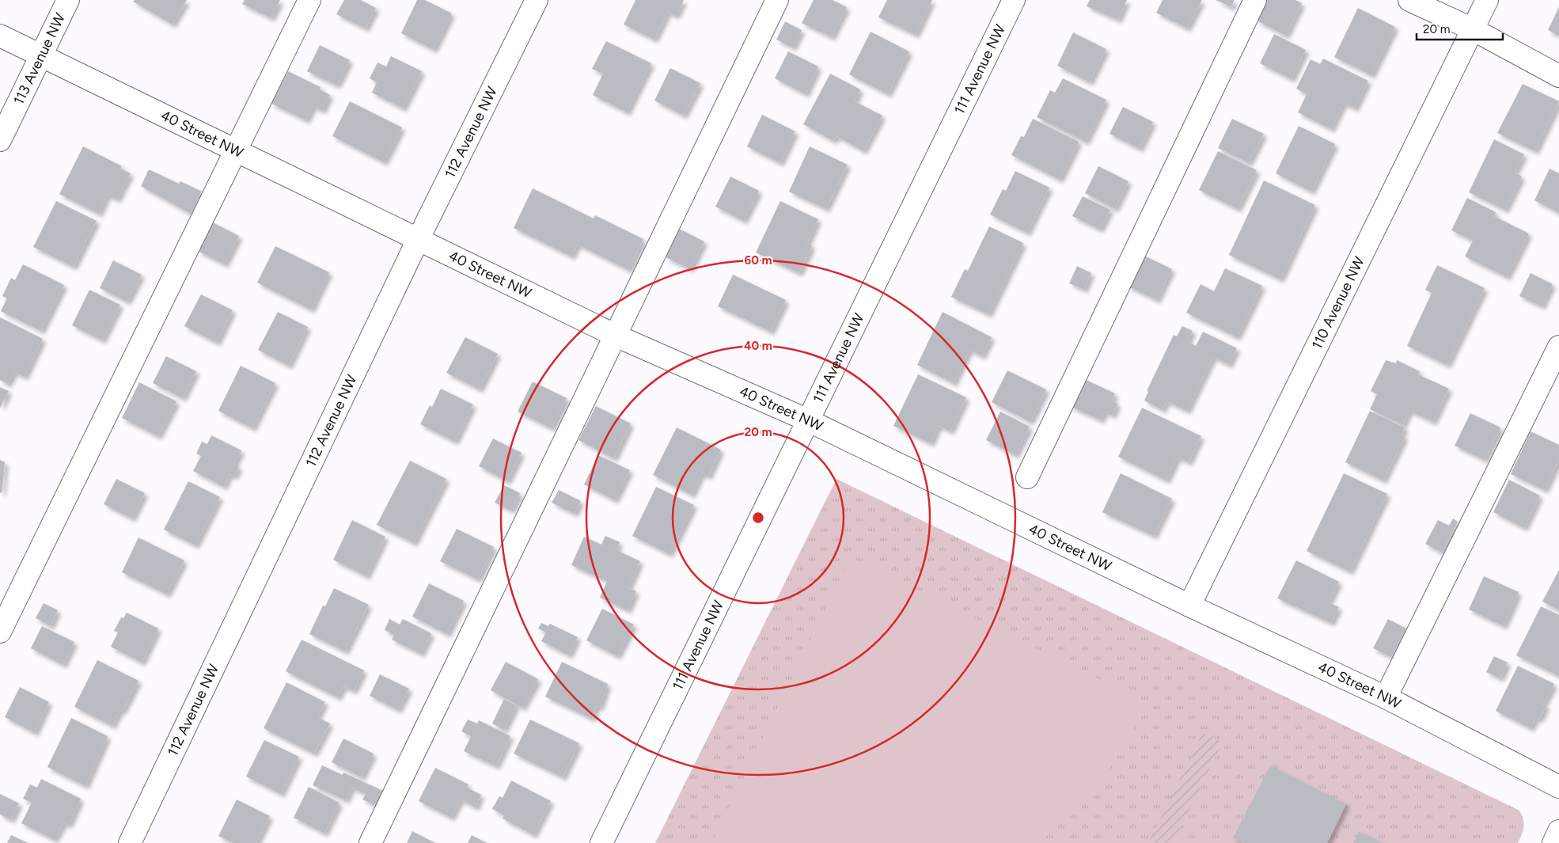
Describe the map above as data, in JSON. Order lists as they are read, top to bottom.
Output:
{
  "streets": {
    "street": [
      "113 Avenue NW",
      "111 Avenue NW",
      "112 Avenue NW",
      "40 Street NW",
      "110 Avenue NW"
    ]
  },
  "crossings": [
    ["113 Avenue NW", "40 Street NW"],
    ["111 Avenue NW", "40 Street NW"],
    ["112 Avenue NW", "40 Street NW"],
    ["40 Street NW", "110 Avenue NW"]
  ],
  "scale_bar": "20 m",
  "rings": ["60 m", "40 m", "20 m"]
}
